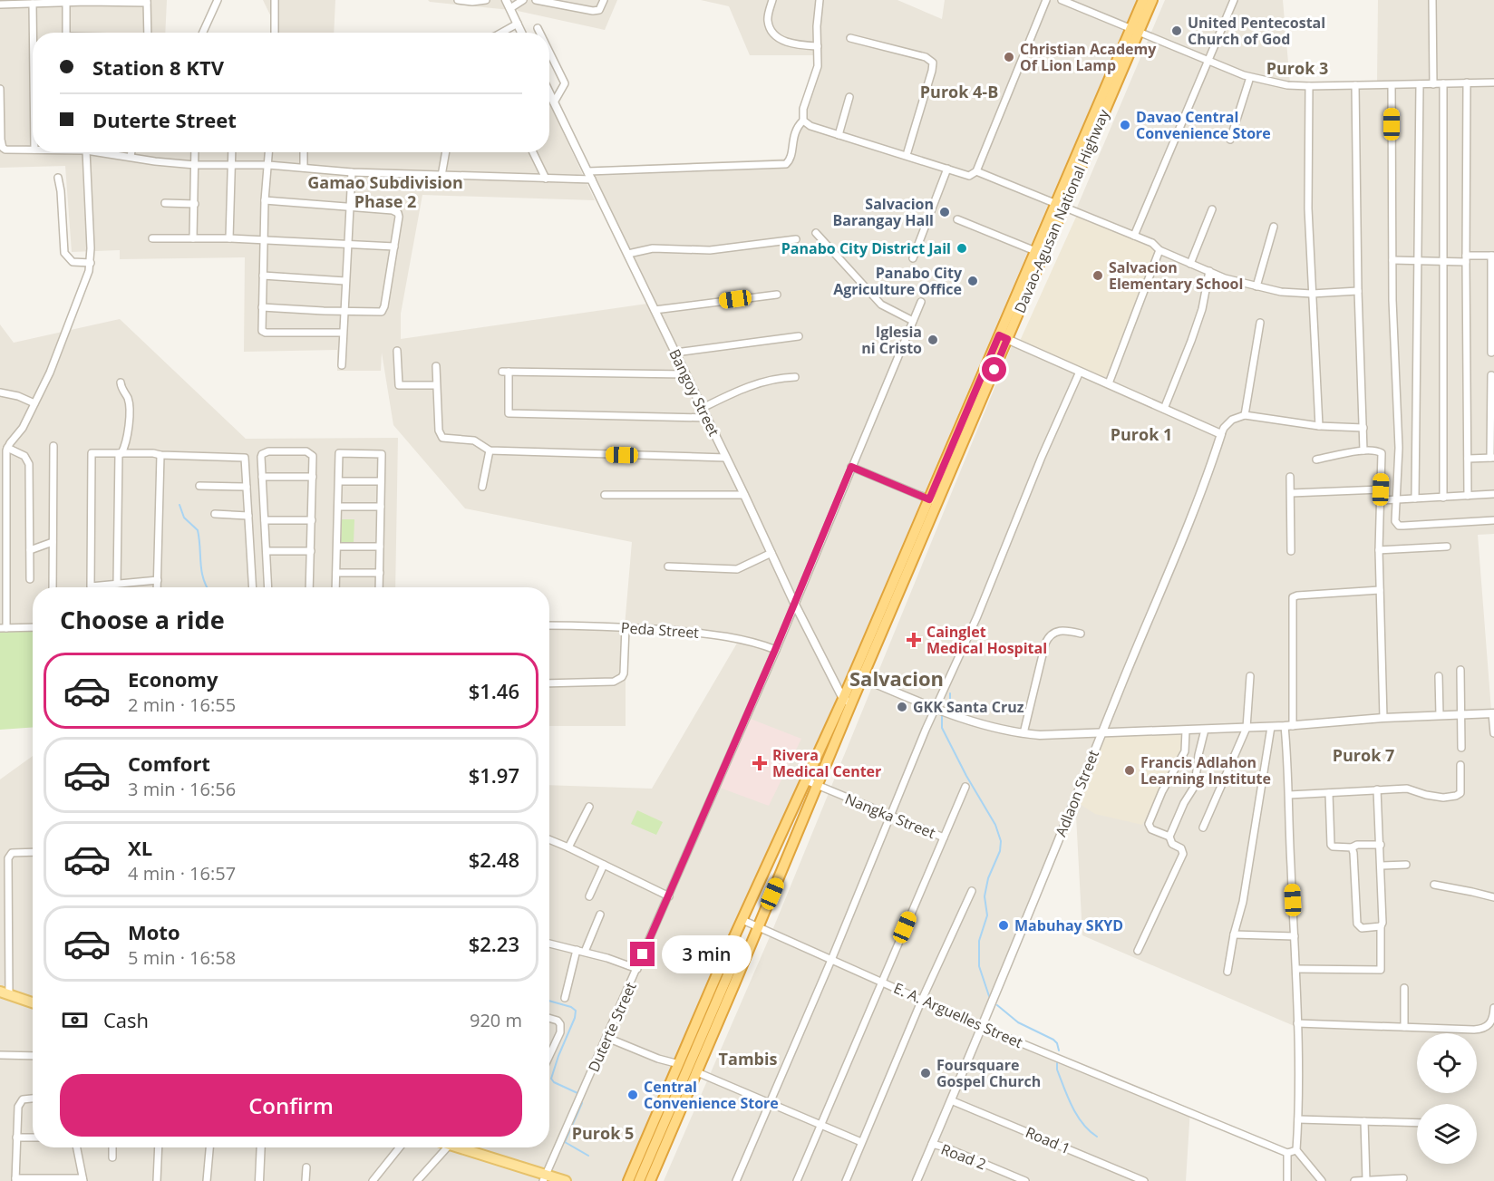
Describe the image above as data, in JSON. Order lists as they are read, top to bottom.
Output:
{
  "streets": {
    "highway": ["Davao-Agusan National Highway"],
    "street": [
      "Bangoy Street",
      "Peda Street",
      "Adlaon Street",
      "Nangka Street",
      "E. A. Arguelles Street",
      "Duterte Street",
      "Road 1",
      "Road 2"
    ]
  },
  "crossings": [
    ["Davao-Agusan National Highway", "Bangoy Street"],
    ["Davao-Agusan National Highway", "Nangka Street"],
    ["Davao-Agusan National Highway", "E. A. Arguelles Street"],
    ["Bangoy Street", "Duterte Street"],
    ["Peda Street", "Duterte Street"],
    ["Adlaon Street", "E. A. Arguelles Street"],
    ["Adlaon Street", "Road 1"],
    ["Adlaon Street", "Road 2"]
  ],
  "districts": [
    "Purok 3",
    "Purok 4-B",
    "Gamao Subdivision Phase 2",
    "Purok 1",
    "Salvacion",
    "Purok 7",
    "Tambis",
    "Purok 5"
  ],
  "places": {
    "other": [
      "United Pentecostal Church of God",
      "Christian Academy Of Lion Lamp",
      "Davao Central Convenience Store",
      "Salvacion Barangay Hall",
      "Panabo City District Jail",
      "Salvacion Elementary School",
      "Panabo City Agriculture Office",
      "Iglesia ni Cristo",
      "GKK Santa Cruz",
      "Francis Adlahon Learning Institute",
      "Mabuhay SKYD",
      "Foursquare Gospel Church",
      "Central Convenience Store"
    ],
    "health": ["Cainglet Medical Hospital", "Rivera Medical Center"]
  },
  "page": {
    "banner": ["Station 8 KTV", "Duterte Street"],
    "heading": "Choose a ride",
    "list": [
      {
        "name": "Economy",
        "note": "2 min · 16:55",
        "value": "$1.46"
      },
      {
        "name": "Comfort",
        "note": "3 min · 16:56",
        "value": "$1.97"
      },
      {
        "name": "XL",
        "note": "4 min · 16:57",
        "value": "$2.48"
      },
      {
        "name": "Moto",
        "note": "5 min · 16:58",
        "value": "$2.23"
      }
    ],
    "bubble": "3 min",
    "pay": ["Cash", "920 m"],
    "buttons": "Confirm"
  }
}
